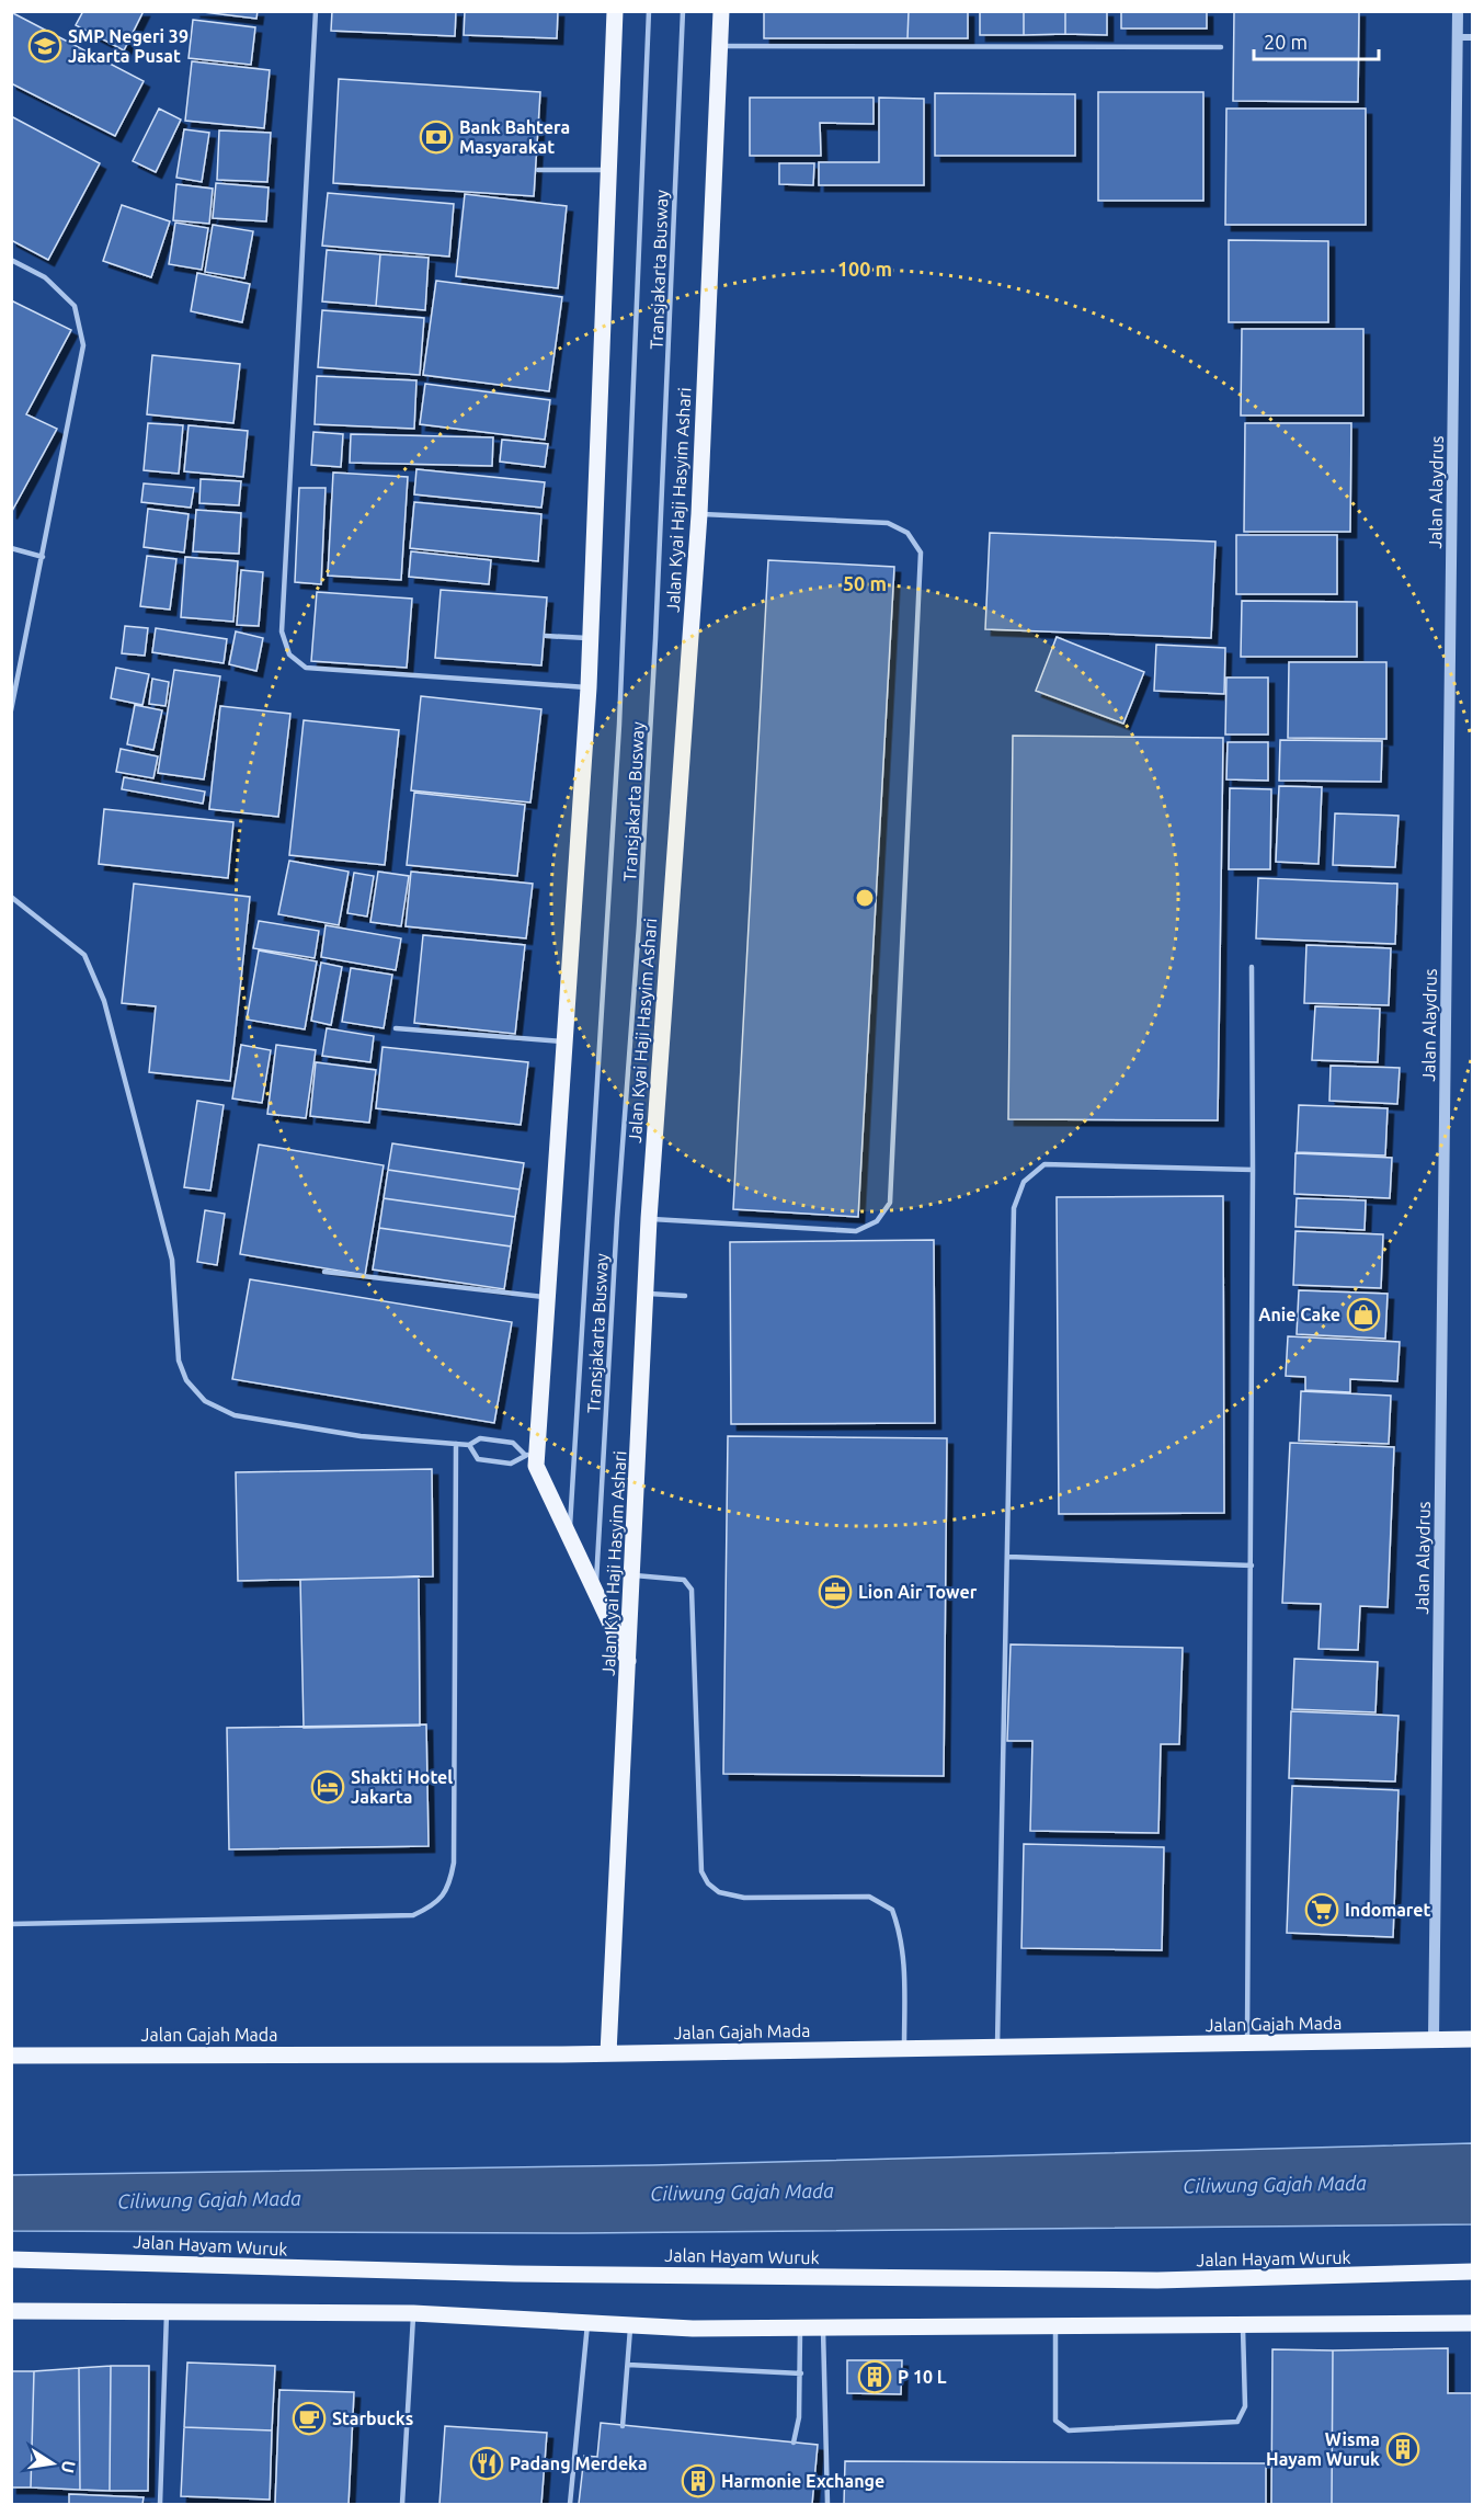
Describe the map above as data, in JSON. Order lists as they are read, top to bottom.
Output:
{
  "streets": {
    "main road": ["Jalan Kyai Haji Hasyim Ashari", "Jalan Gajah Mada", "Jalan Hayam Wuruk"],
    "street": ["Jalan Alaydrus"],
    "lane": ["Transjakarta Busway"]
  },
  "crossings": [
    ["Jalan Alaydrus", "Jalan Gajah Mada"],
    ["Jalan Kyai Haji Hasyim Ashari", "Jalan Gajah Mada"]
  ],
  "water": ["Ciliwung Gajah Mada"],
  "places": {
    "school or university": ["SMP Negeri 39 Jakarta Pusat"],
    "bank": ["Bank Bahtera Masyarakat"],
    "shop": ["Anie Cake"],
    "office": ["Lion Air Tower"],
    "hotel": ["Shakti Hotel Jakarta"],
    "supermarket": ["Indomaret"],
    "building": ["P 10 L", "Wisma Hayam Wuruk", "Harmonie Exchange"],
    "cafe": ["Starbucks"],
    "restaurant": ["Padang Merdeka"]
  },
  "scale_bar": "20 m",
  "north": "right",
  "rings": ["100 m", "50 m"]
}
